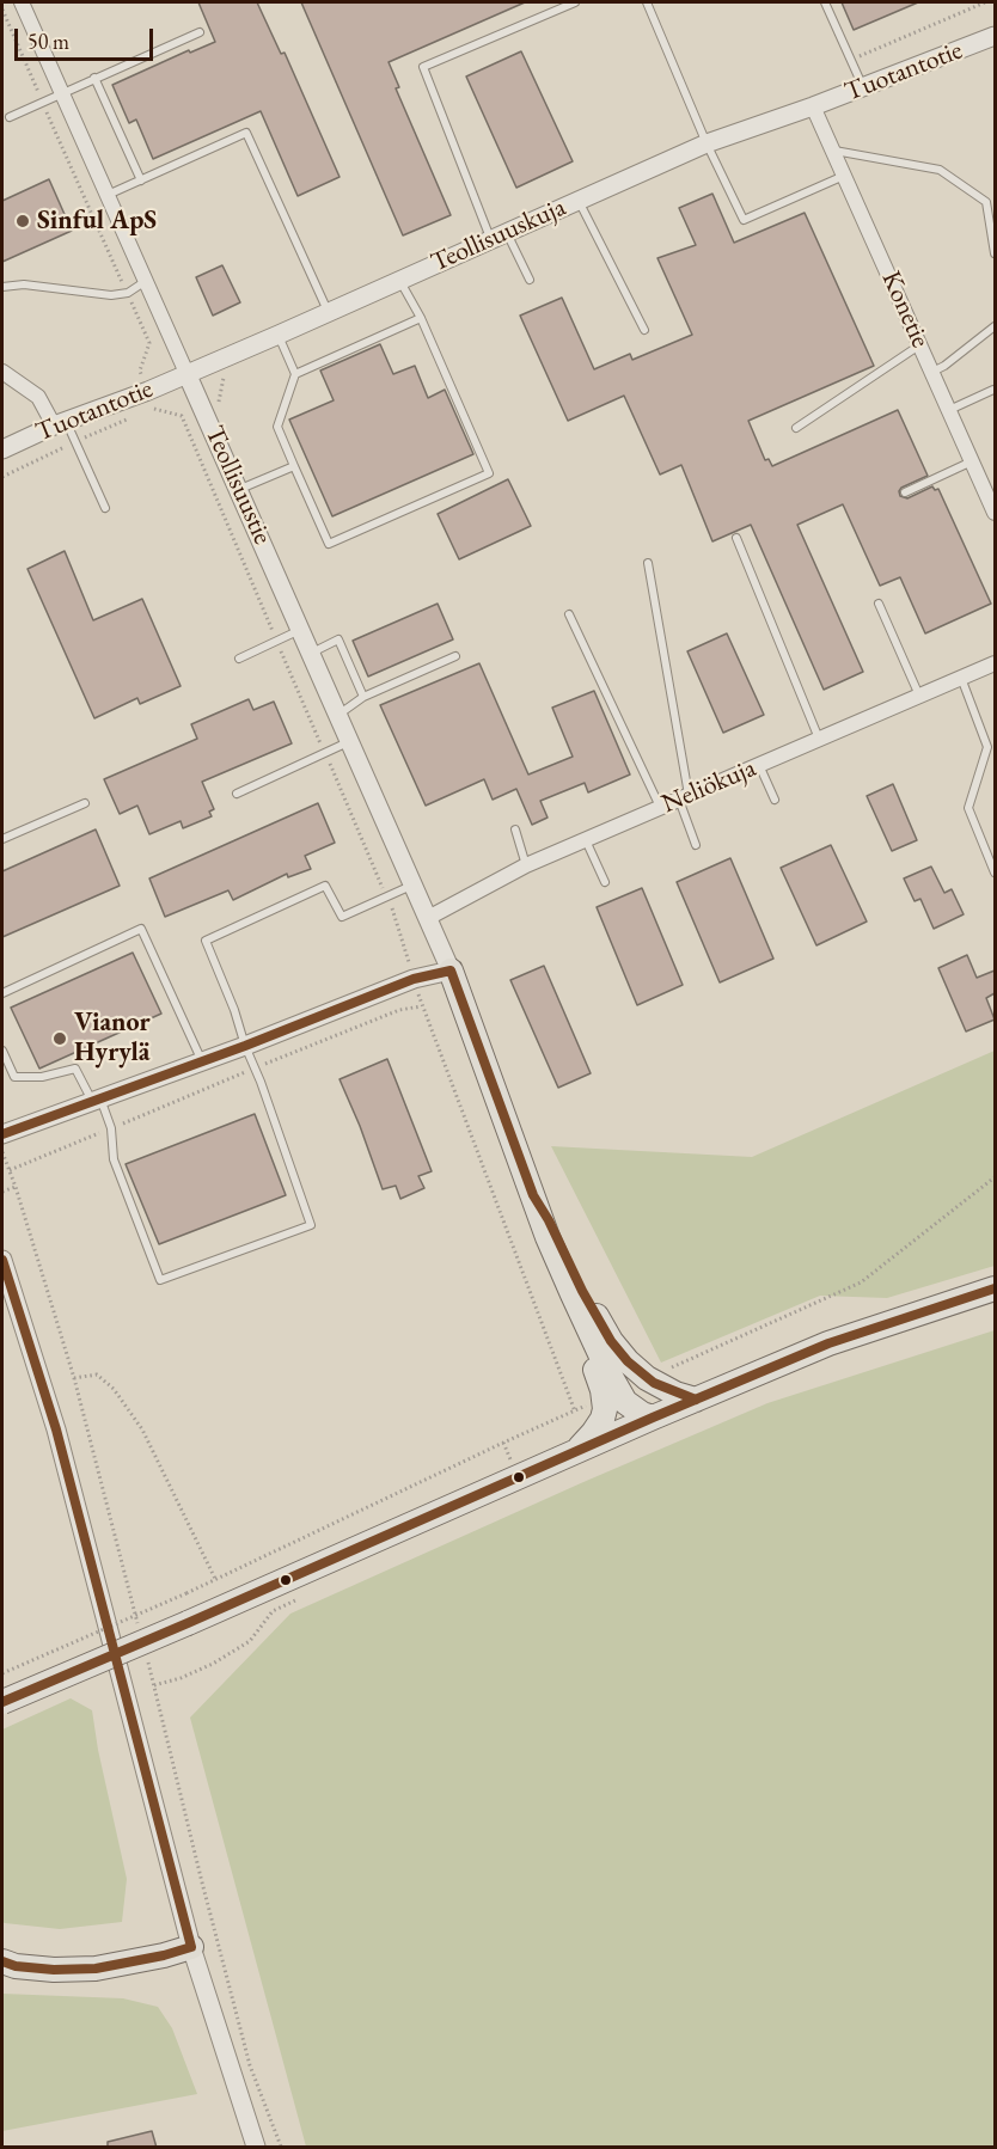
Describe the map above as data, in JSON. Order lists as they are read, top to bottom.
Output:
{
  "streets": {
    "street": [
      "Tuotantotie",
      "Teollisuuskuja",
      "Konetie",
      "Teollisuustie",
      "Neliökuja"
    ]
  },
  "crossings": [
    ["Tuotantotie", "Teollisuuskuja"],
    ["Tuotantotie", "Konetie"],
    ["Tuotantotie", "Teollisuustie"],
    ["Teollisuuskuja", "Konetie"],
    ["Teollisuuskuja", "Teollisuustie"],
    ["Teollisuustie", "Neliökuja"]
  ],
  "places": ["Sinful ApS", "Vianor Hyrylä"],
  "scale_bar": "50 m"
}
